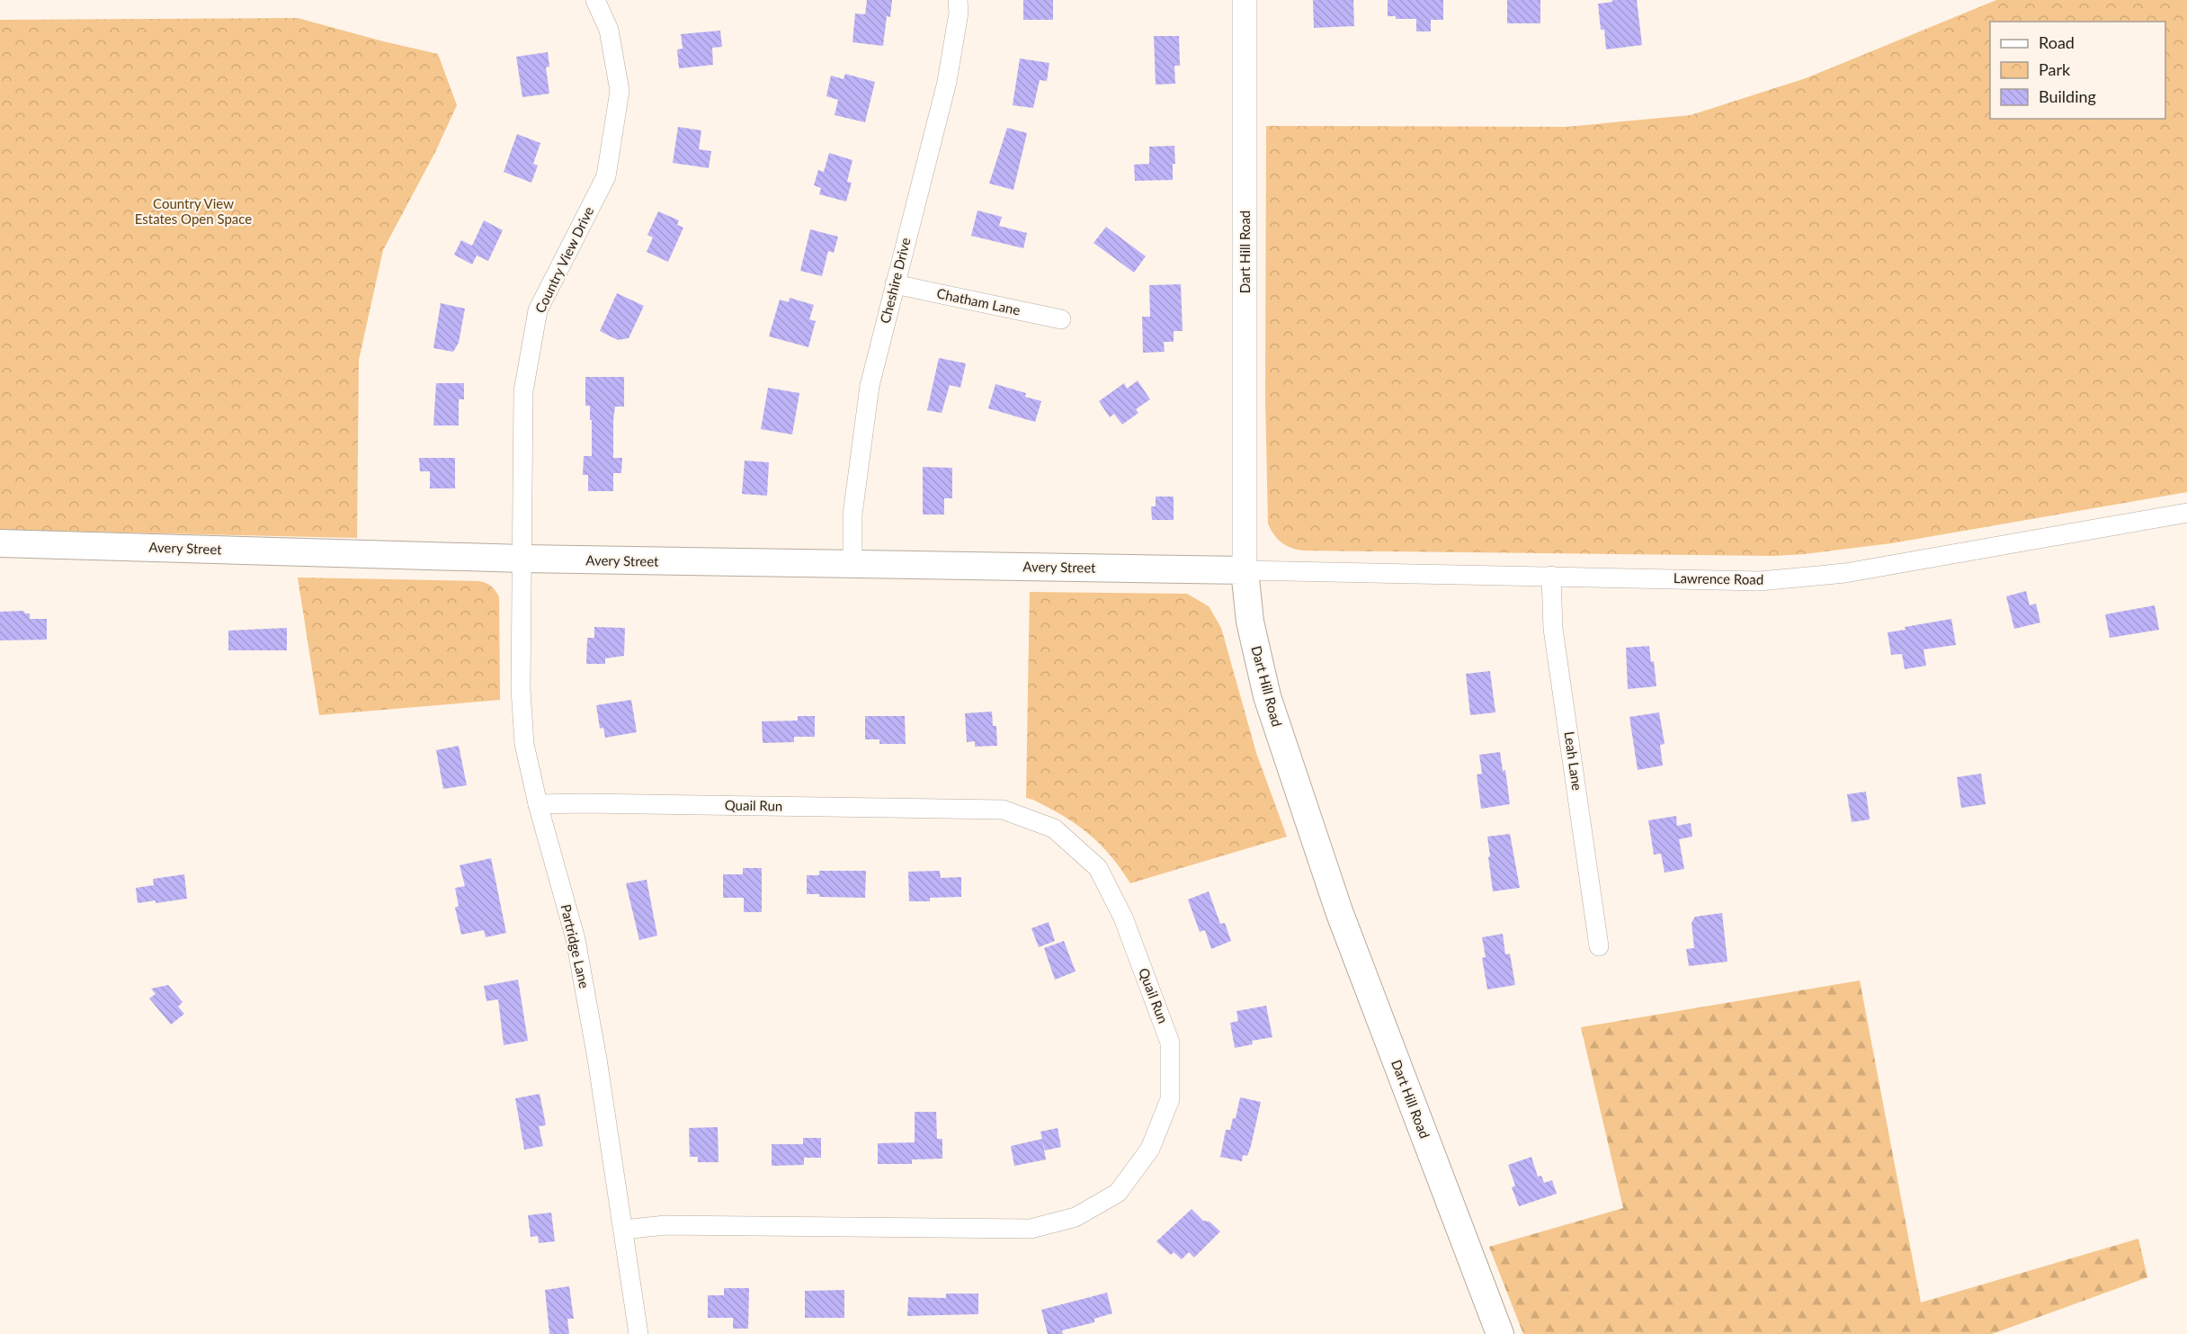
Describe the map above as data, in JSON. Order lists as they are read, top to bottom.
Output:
{
  "streets": {
    "main road": ["Dart Hill Road", "Avery Street"],
    "street": [
      "Country View Drive",
      "Cheshire Drive",
      "Chatham Lane",
      "Lawrence Road",
      "Leah Lane",
      "Quail Run",
      "Partridge Lane"
    ]
  },
  "crossings": [
    ["Dart Hill Road", "Avery Street"],
    ["Dart Hill Road", "Lawrence Road"],
    ["Country View Drive", "Avery Street"],
    ["Country View Drive", "Partridge Lane"],
    ["Cheshire Drive", "Chatham Lane"],
    ["Cheshire Drive", "Avery Street"],
    ["Avery Street", "Lawrence Road"],
    ["Avery Street", "Partridge Lane"],
    ["Lawrence Road", "Leah Lane"],
    ["Quail Run", "Partridge Lane"]
  ],
  "parks": ["Country View Estates Open Space"],
  "legend": ["Road", "Park", "Building"]
}
